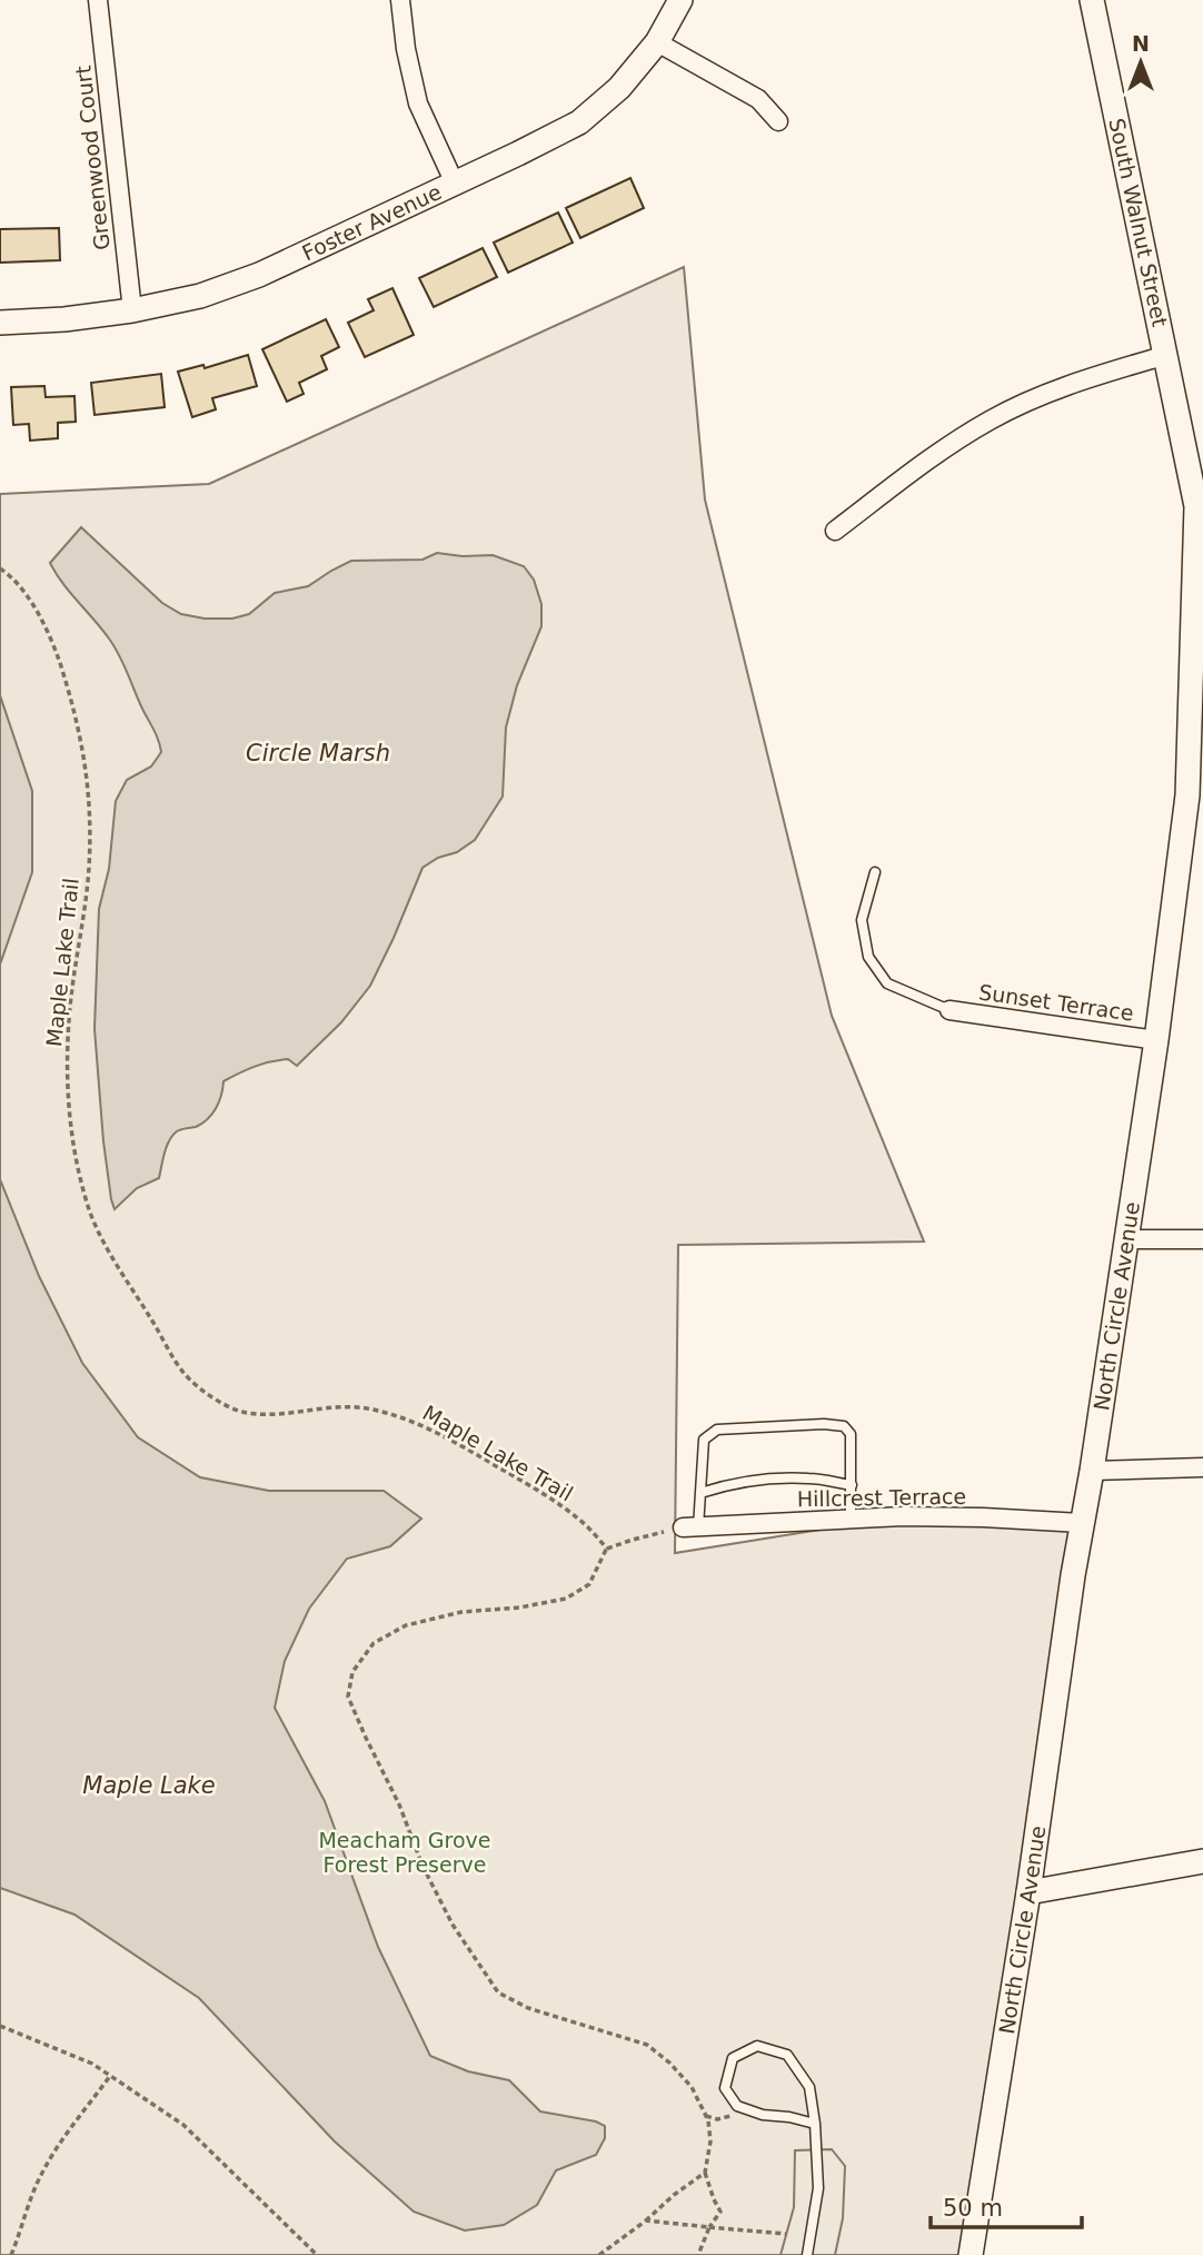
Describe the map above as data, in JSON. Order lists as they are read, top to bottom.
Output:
{
  "streets": {
    "street": [
      "Greenwood Court",
      "Foster Avenue",
      "South Walnut Street",
      "Sunset Terrace",
      "North Circle Avenue",
      "Hillcrest Terrace"
    ],
    "path": ["Maple Lake Trail"]
  },
  "crossings": [
    ["Greenwood Court", "Foster Avenue"],
    ["South Walnut Street", "North Circle Avenue"],
    ["Sunset Terrace", "North Circle Avenue"],
    ["North Circle Avenue", "Hillcrest Terrace"]
  ],
  "water": ["Circle Marsh", "Maple Lake"],
  "parks": ["Meacham Grove Forest Preserve"],
  "scale_bar": "50 m",
  "north": "top"
}
